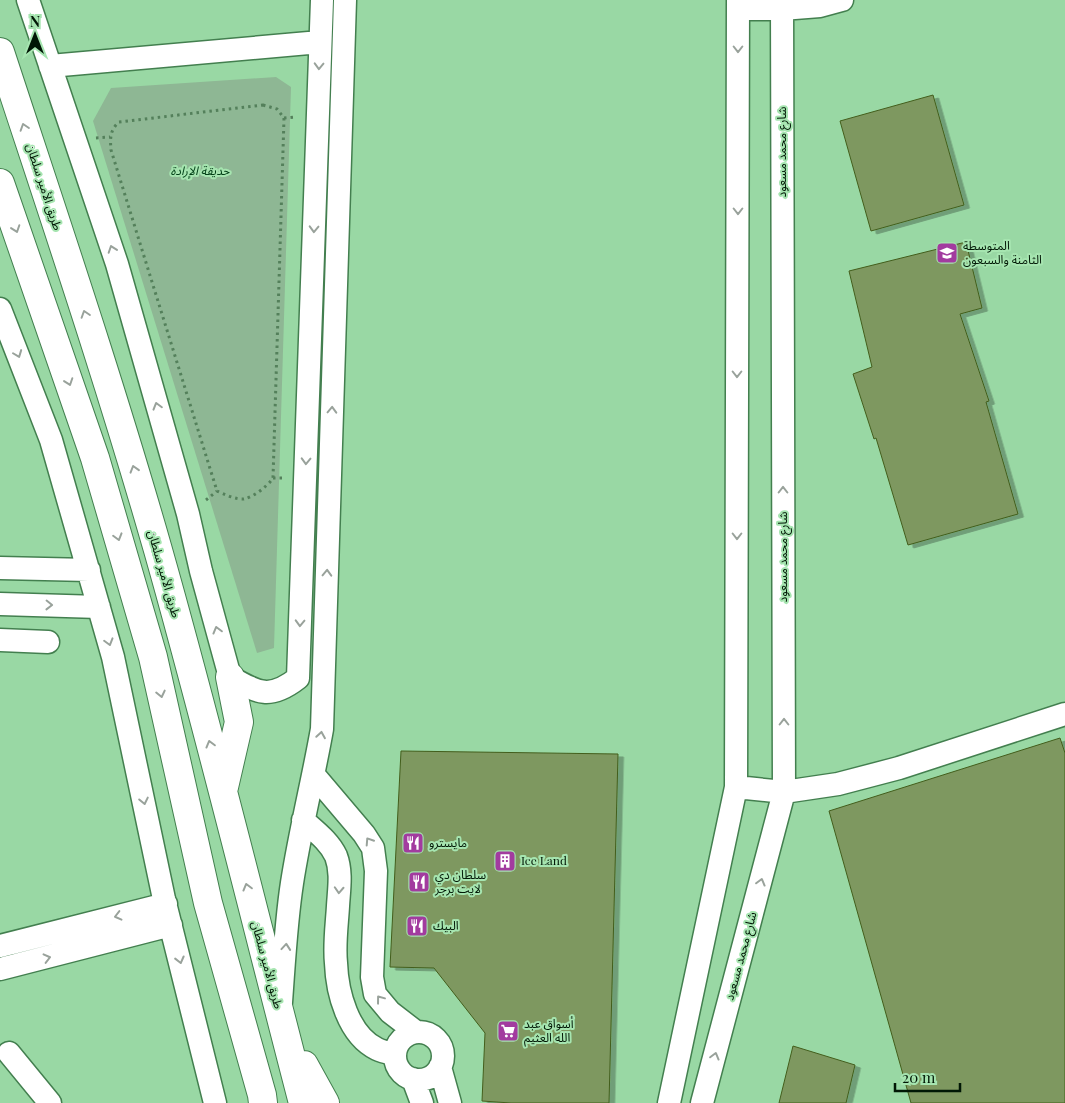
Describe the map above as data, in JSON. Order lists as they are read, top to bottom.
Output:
{
  "streets": {
    "main road": ["طريق الأمير سلطان"],
    "street": ["شارع محمد مسعود"]
  },
  "parks": ["حديقة الإرادة"],
  "places": {
    "school or university": ["المتوسطة الثامنة والسبعون"],
    "restaurant": ["مايسترو", "سلطان دي لايت برجر", "البيك"],
    "building": ["Ice Land"],
    "supermarket": ["أسواق عبد الله العثيم"]
  },
  "scale_bar": "20 m",
  "north": "top"
}
